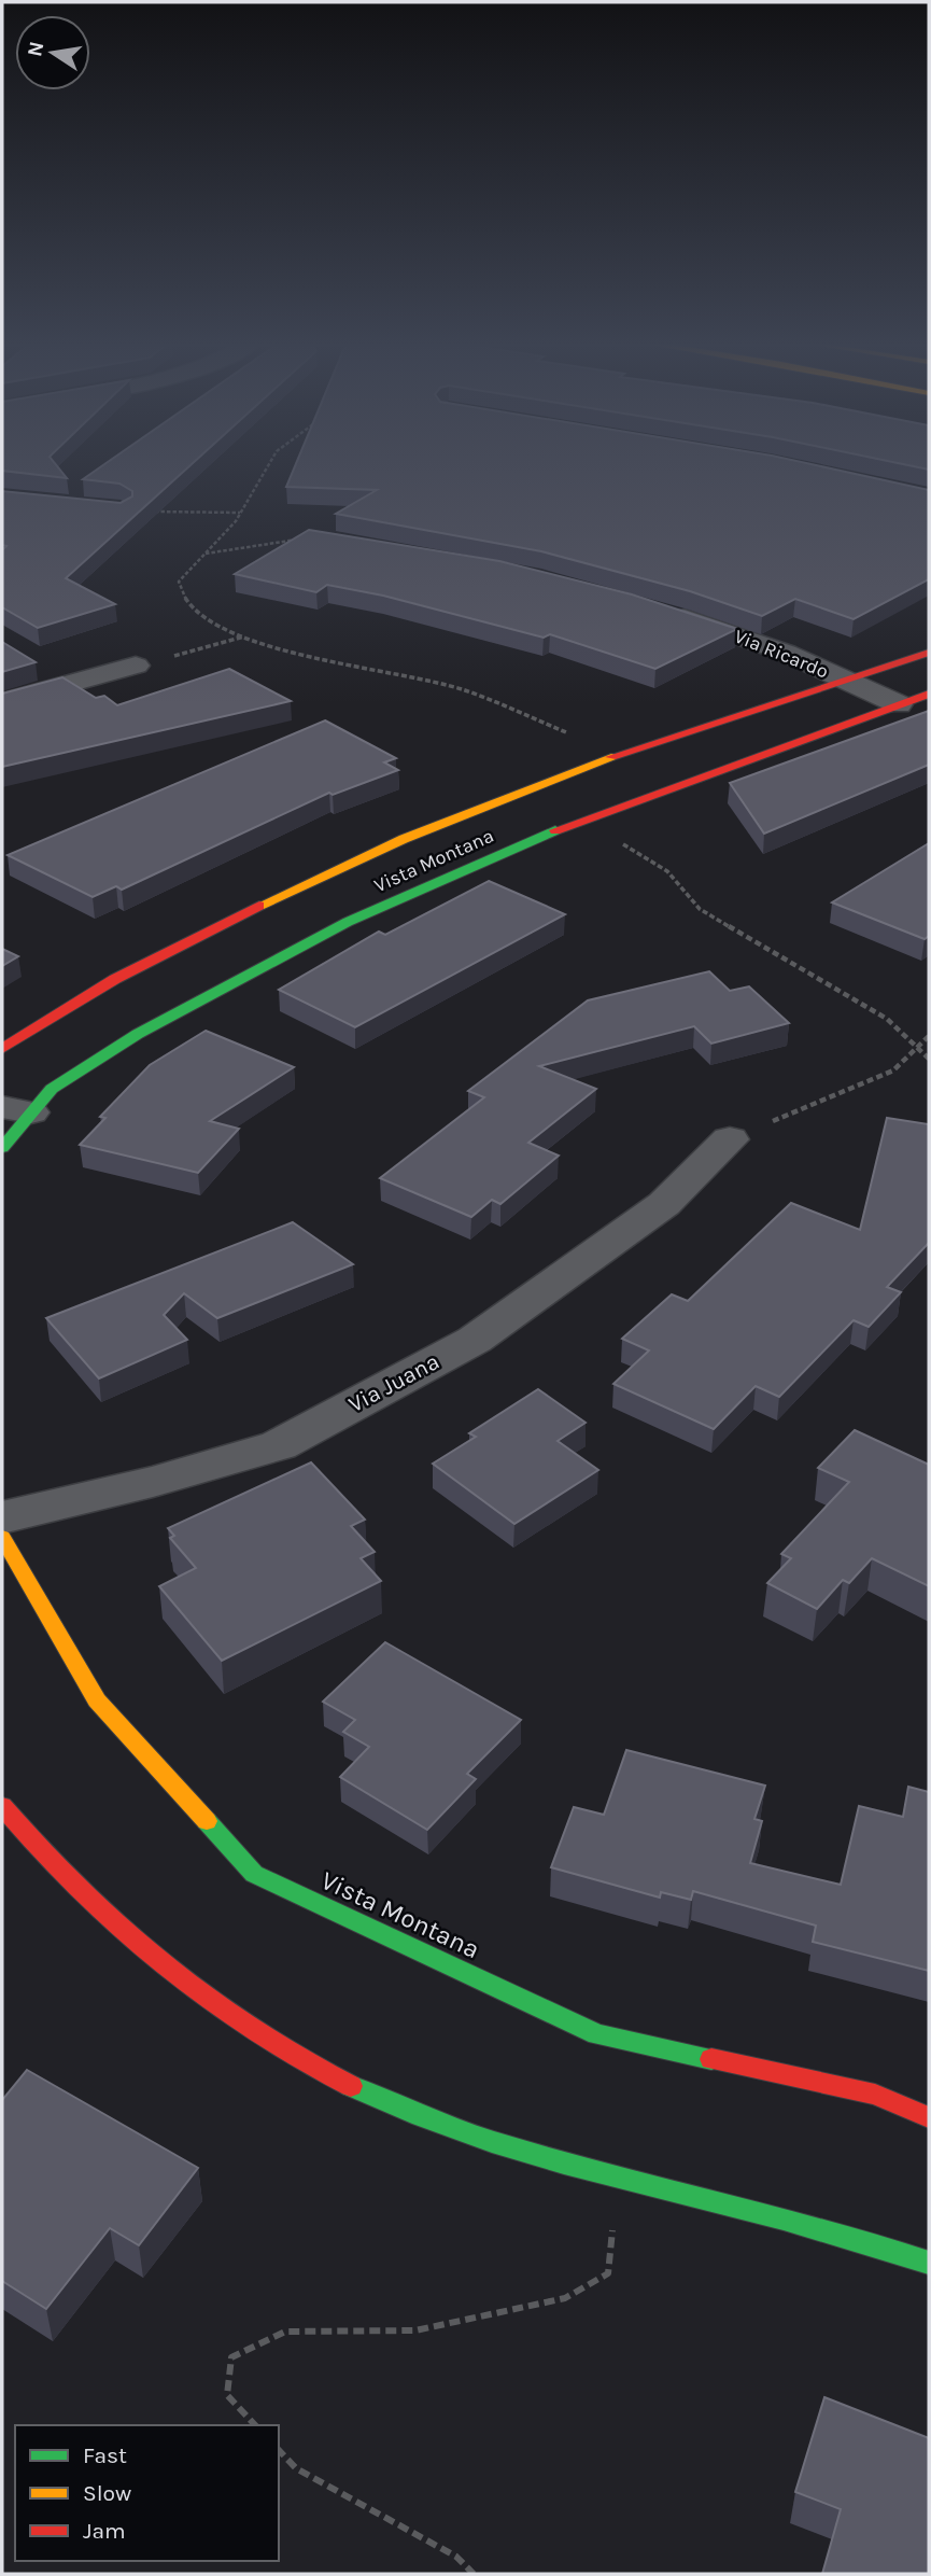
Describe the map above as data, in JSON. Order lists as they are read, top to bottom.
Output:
{
  "streets": {
    "street": ["Via Ricardo", "Vista Montana", "Via Juana"]
  },
  "crossings": [
    ["Via Ricardo", "Vista Montana"]
  ],
  "legend": ["Fast", "Slow", "Jam"],
  "north": "left"
}
